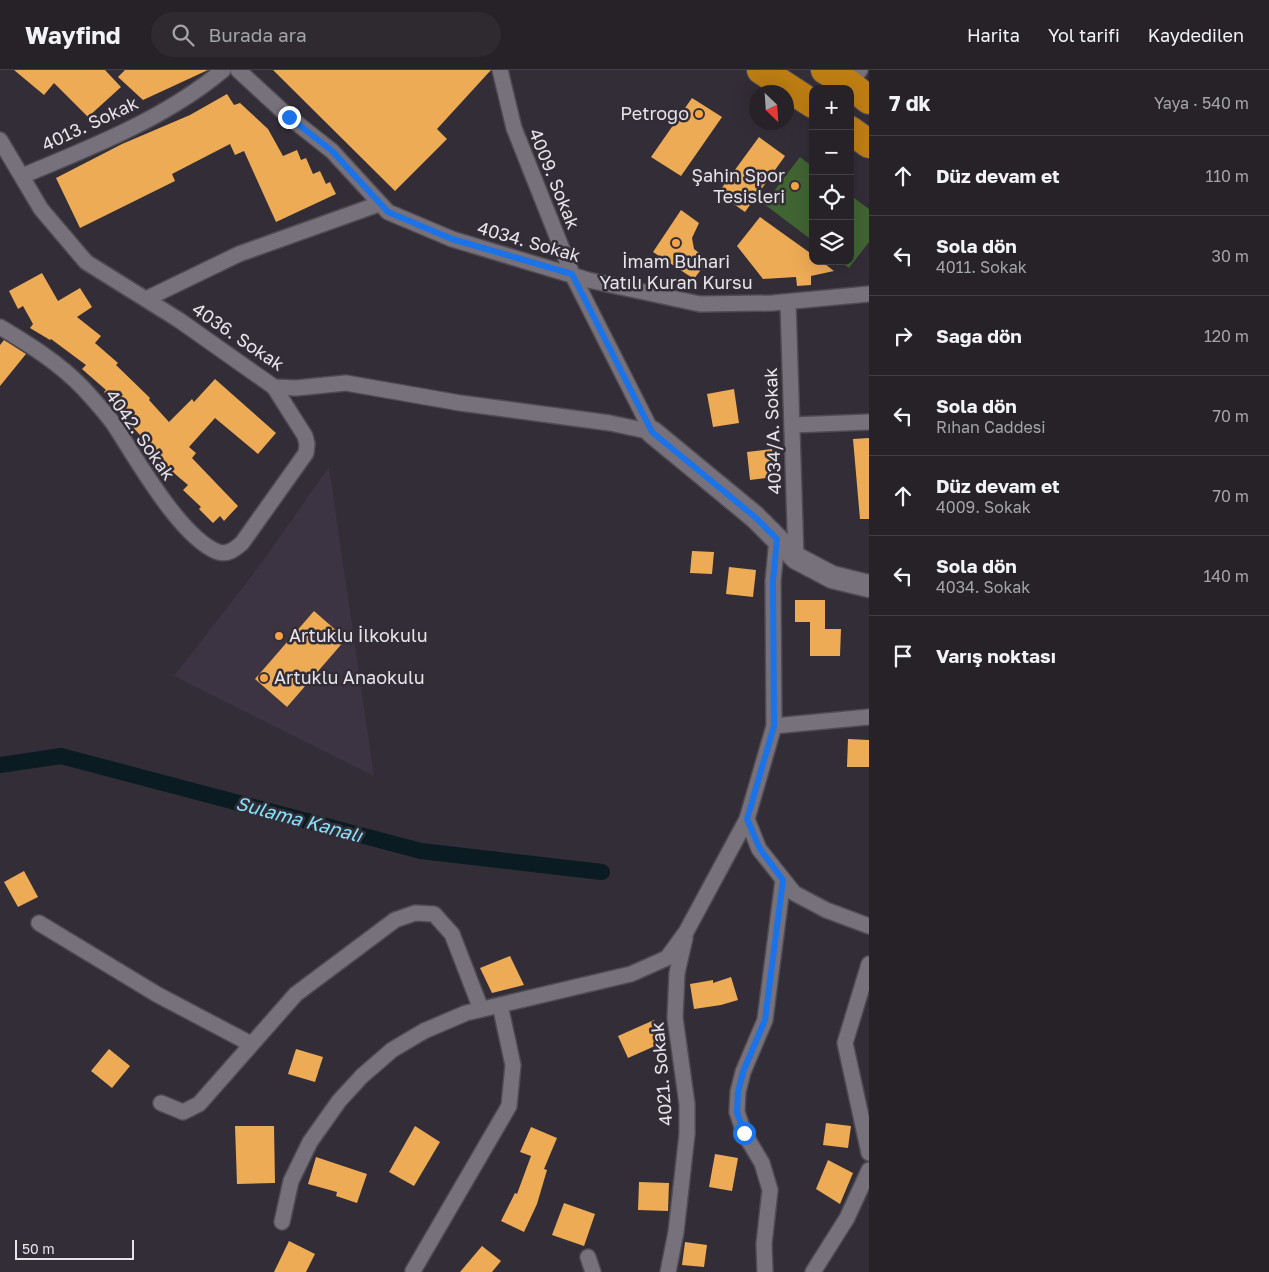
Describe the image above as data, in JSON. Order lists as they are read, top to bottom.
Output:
{
  "streets": {
    "street": [
      "4013. Sokak",
      "4009. Sokak",
      "4034. Sokak",
      "4036. Sokak",
      "4034/A. Sokak",
      "4042. Sokak",
      "4021. Sokak"
    ]
  },
  "crossings": [
    ["4013. Sokak", "4036. Sokak"],
    ["4009. Sokak", "4034. Sokak"],
    ["4009. Sokak", "4036. Sokak"],
    ["4034. Sokak", "4034/A. Sokak"],
    ["4036. Sokak", "4042. Sokak"]
  ],
  "water": ["Sulama Kanalı"],
  "places": [
    "Petrogo",
    "Şahin Spor Tesisleri",
    "İmam Buhari Yatılı Kuran Kursu",
    "Artuklu İlkokulu",
    "Artuklu Anaokulu"
  ],
  "scale_bar": "50 m",
  "north": "bottom right",
  "page": {
    "header": "Wayfind",
    "search": "Burada ara",
    "nav": ["Harita", "Yol tarifi", "Kaydedilen"],
    "heading": ["7 dk", "Yaya · 540 m"],
    "map_buttons": ["+", "−"],
    "list": [
      ["Düz devam et", "110 m"],
      ["Sola dön", "4011. Sokak", "30 m"],
      ["Sağa dön", "120 m"],
      ["Sola dön", "Rıhan Caddesi", "70 m"],
      ["Düz devam et", "4009. Sokak", "70 m"],
      ["Sola dön", "4034. Sokak", "140 m"],
      "Varış noktası"
    ],
    "scale": "50 m"
  }
}
